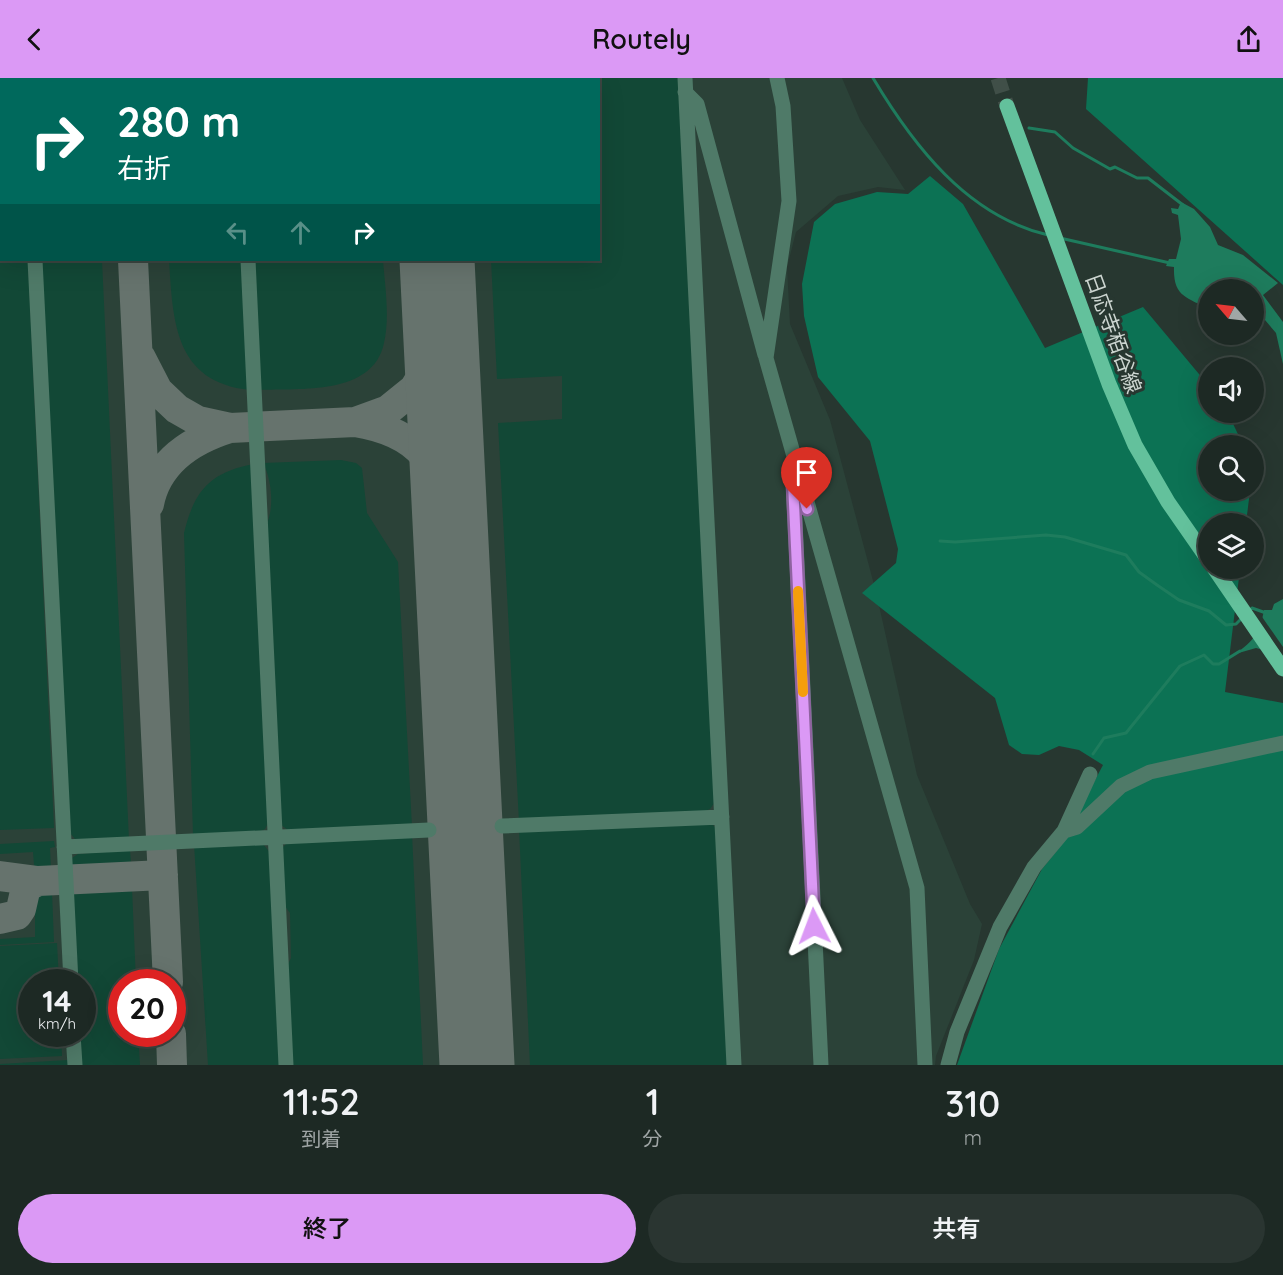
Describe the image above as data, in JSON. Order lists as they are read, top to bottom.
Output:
{
  "streets": {
    "main road": ["日応寺栢谷線"]
  },
  "north": "top left",
  "page": {
    "header": "Routely",
    "turn": ["280 m", "右折"],
    "speed": "14 km/h",
    "limit": "20",
    "eta": [
      "11:52",
      "到着",
      "1",
      "分",
      "310",
      "m"
    ],
    "buttons": ["終了", "共有"]
  }
}
